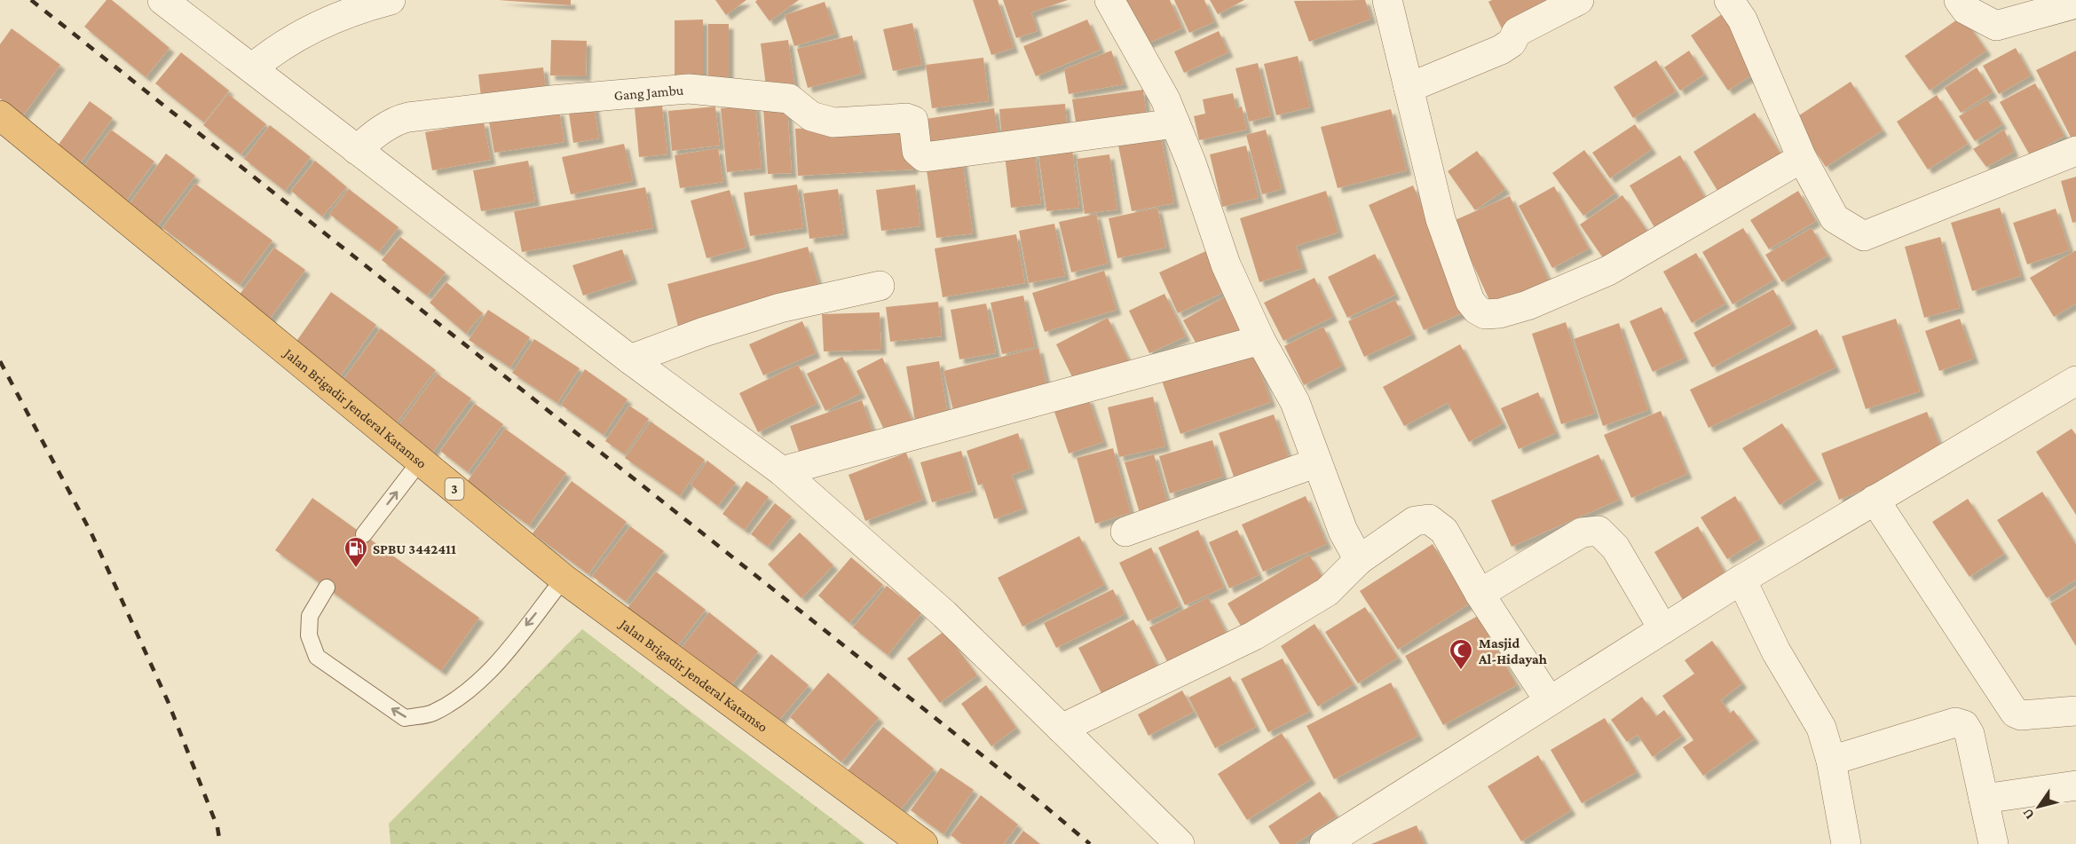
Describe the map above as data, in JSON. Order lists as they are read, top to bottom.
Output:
{
  "streets": {
    "highway": ["Jalan Brigadir Jenderal Katamso", "3"],
    "street": ["Gang Jambu"]
  },
  "places": {
    "fuel station": ["SPBU 3442411"],
    "mosque": ["Masjid Al-Hidayah"]
  },
  "north": "bottom left"
}
